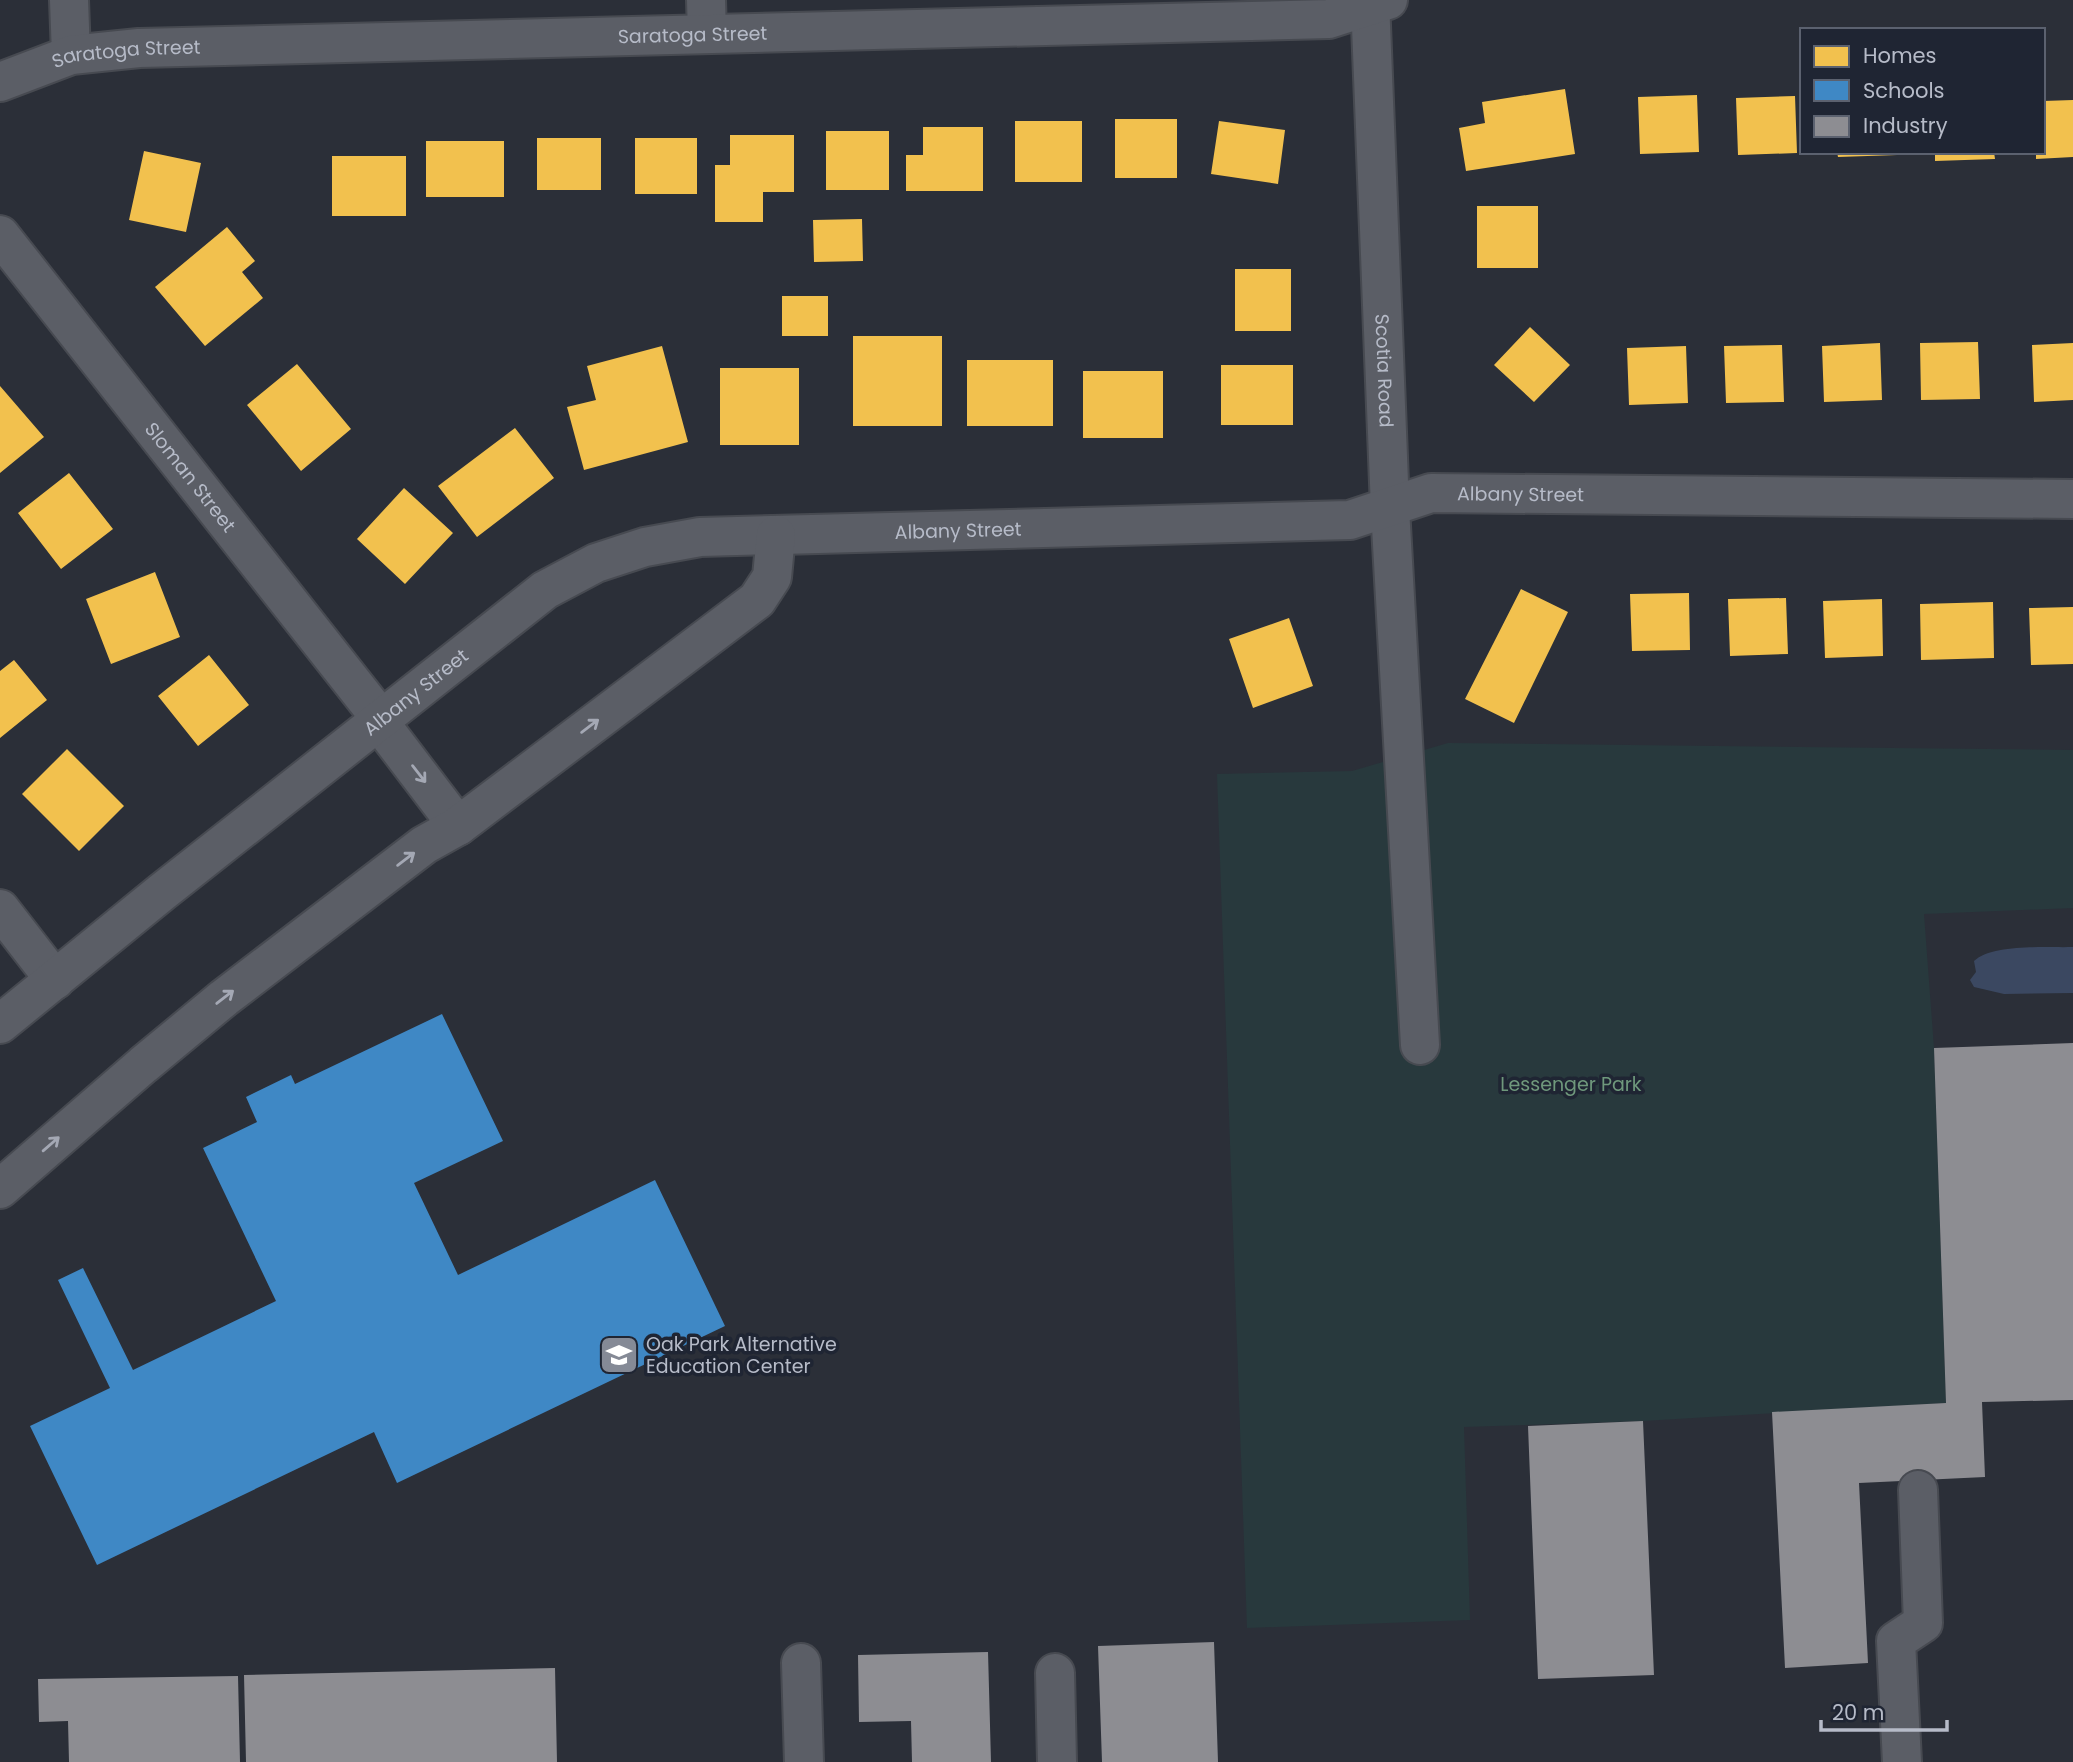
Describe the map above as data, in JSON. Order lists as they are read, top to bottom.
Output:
{
  "streets": {
    "street": [
      "Saratoga Street",
      "Scotia Road",
      "Sloman Street",
      "Albany Street"
    ]
  },
  "crossings": [
    ["Saratoga Street", "Scotia Road"],
    ["Scotia Road", "Albany Street"],
    ["Sloman Street", "Albany Street"]
  ],
  "parks": ["Lessenger Park"],
  "places": {
    "school or university": ["Oak Park Alternative Education Center"]
  },
  "legend": ["Homes", "Schools", "Industry"],
  "scale_bar": "20 m"
}
